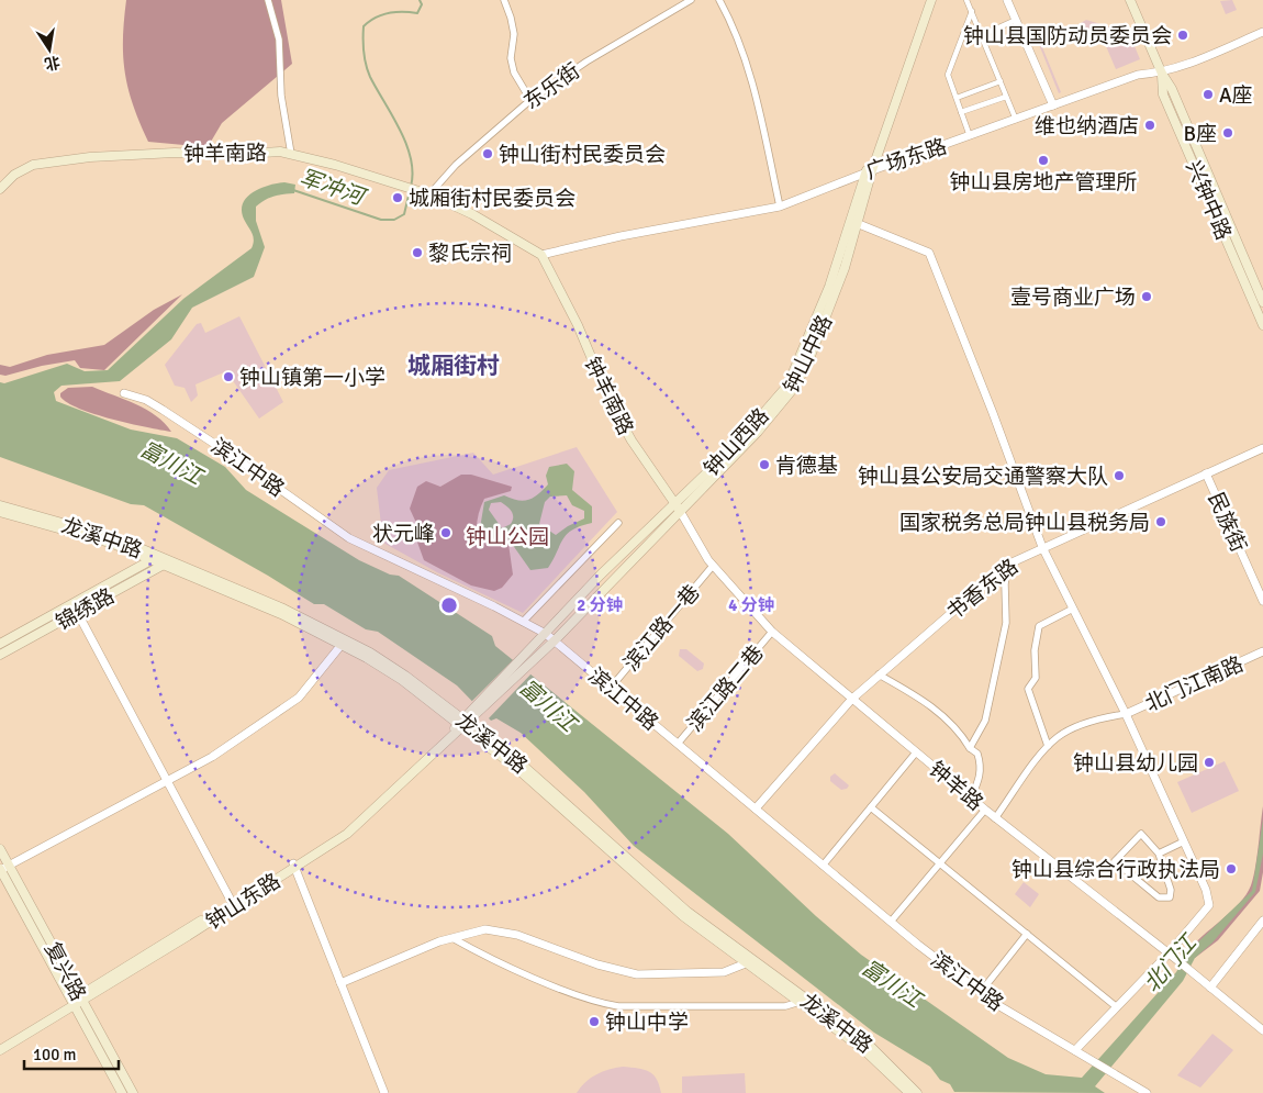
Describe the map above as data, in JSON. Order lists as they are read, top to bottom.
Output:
{
  "streets": {
    "main road": [
      "钟羊南路",
      "兴钟中路",
      "钟山中路",
      "钟山西路",
      "龙溪中路",
      "锦绣路",
      "钟山东路",
      "复兴路"
    ],
    "street": [
      "东乐街",
      "广场东路",
      "滨江中路",
      "民族街",
      "书香东路",
      "滨江路一巷",
      "北门江南路",
      "滨江路二巷",
      "钟羊路"
    ]
  },
  "crossings": [
    ["东乐街", "钟羊南路"],
    ["钟羊南路", "广场东路"],
    ["钟羊南路", "钟山中路"],
    ["钟羊南路", "钟山西路"],
    ["钟羊南路", "钟羊路"],
    ["广场东路", "兴钟中路"],
    ["广场东路", "钟山中路"],
    ["广场东路", "钟山西路"],
    ["钟山中路", "钟山西路"],
    ["钟山中路", "滨江中路"],
    ["钟山中路", "龙溪中路"],
    ["钟山中路", "钟羊路"],
    ["钟山中路", "钟山东路"],
    ["钟山西路", "滨江中路"],
    ["钟山西路", "龙溪中路"],
    ["钟山西路", "钟羊路"],
    ["钟山西路", "钟山东路"],
    ["滨江中路", "书香东路"],
    ["滨江中路", "滨江路一巷"],
    ["滨江中路", "滨江路二巷"],
    ["民族街", "书香东路"],
    ["龙溪中路", "锦绣路"],
    ["龙溪中路", "钟山东路"],
    ["书香东路", "钟羊路"],
    ["滨江路一巷", "钟羊路"],
    ["滨江路二巷", "钟羊路"],
    ["钟山东路", "复兴路"]
  ],
  "districts": ["城厢街村"],
  "water": ["军冲河", "富川江", "北门江"],
  "parks": ["钟山公园"],
  "places": [
    "钟山县国防动员委员会",
    "A座",
    "维也纳酒店",
    "B座",
    "钟山街村民委员会",
    "钟山县房地产管理所",
    "城厢街村民委员会",
    "黎氏宗祠",
    "壹号商业广场",
    "钟山镇第一小学",
    "肯德基",
    "钟山县公安局交通警察大队",
    "国家税务总局钟山县税务局",
    "状元峰",
    "钟山县幼儿园",
    "钟山县综合行政执法局",
    "钟山中学"
  ],
  "scale_bar": "100 m",
  "north": "bottom",
  "rings": ["2 分钟", "4 分钟"]
}
